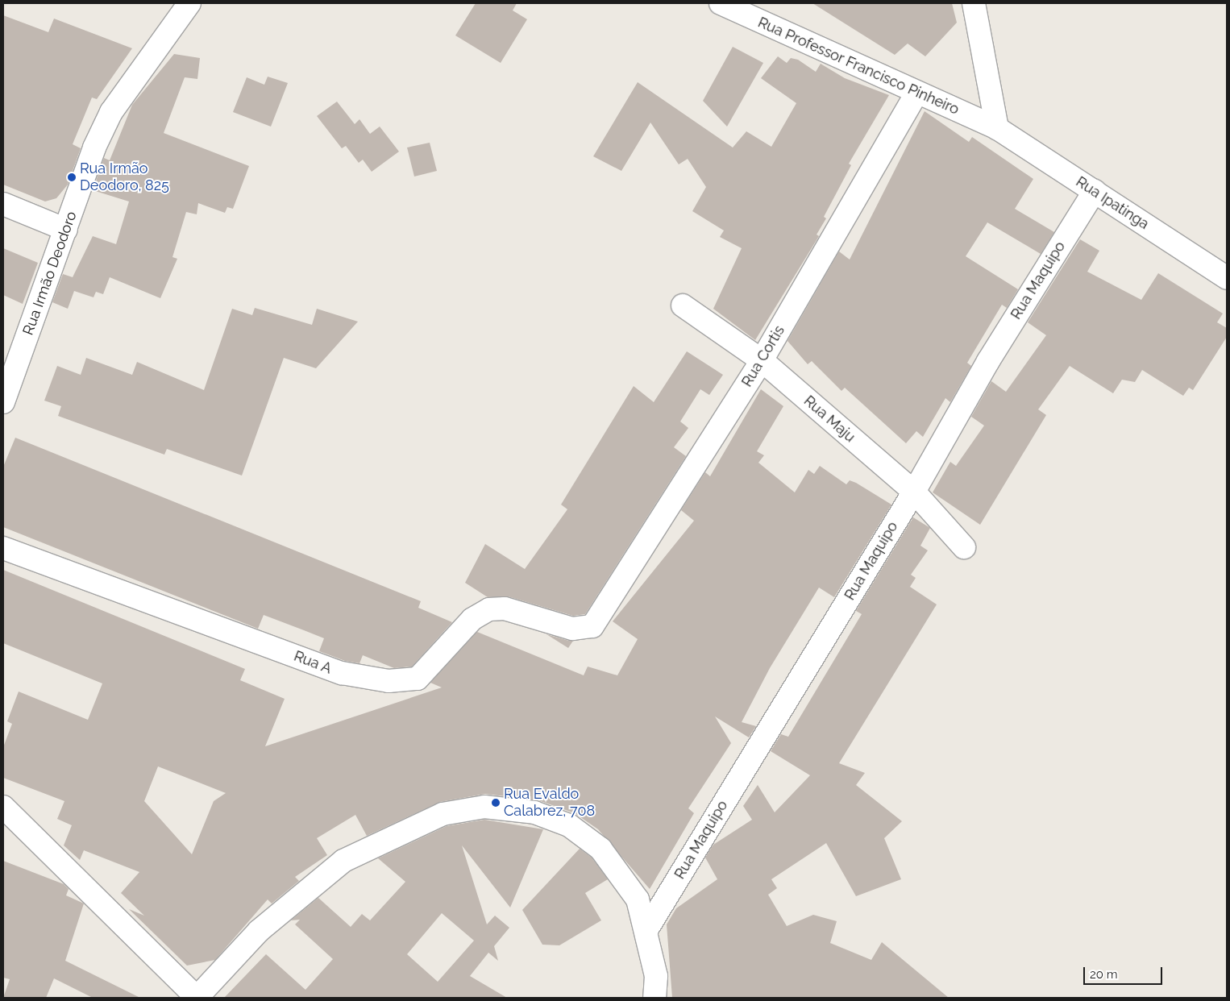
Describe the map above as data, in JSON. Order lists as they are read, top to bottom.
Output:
{
  "streets": {
    "street": [
      "Rua Professor Francisco Pinheiro",
      "Rua Ipatinga",
      "Rua Irmão Deodoro",
      "Rua Maquipo",
      "Rua Cortis",
      "Rua Maju",
      "Rua A"
    ]
  },
  "crossings": [
    ["Rua Professor Francisco Pinheiro", "Rua Ipatinga"],
    ["Rua Professor Francisco Pinheiro", "Rua Cortis"],
    ["Rua Ipatinga", "Rua Maquipo"],
    ["Rua Maquipo", "Rua Maju"],
    ["Rua Cortis", "Rua Maju"],
    ["Rua Cortis", "Rua A"]
  ],
  "places": ["Rua Irmão Deodoro, 825", "Rua Evaldo Calabrez, 708"],
  "scale_bar": "20 m"
}
